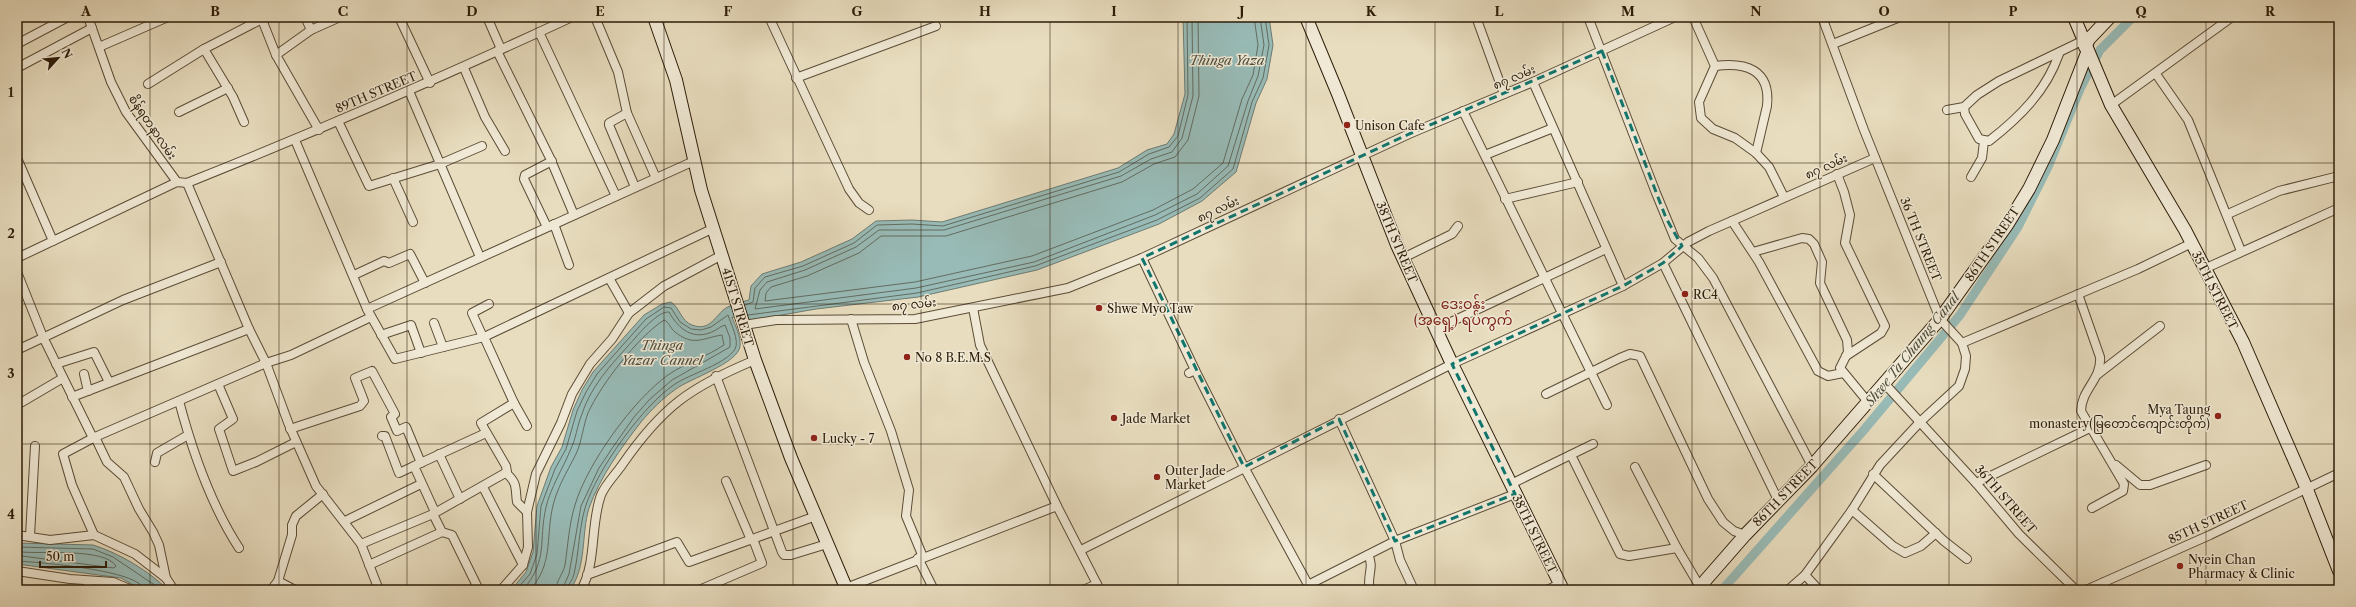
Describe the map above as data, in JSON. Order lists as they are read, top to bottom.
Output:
{
  "streets": {
    "main road": [
      "38TH STREET",
      "86TH STREET",
      "35TH STREET",
      "41ST STREET"
    ],
    "street": [
      "၈၇ လမ်း",
      "89TH STREET",
      "စိန်ရတနာလမ်း",
      "36 TH STREET",
      "36TH STREET",
      "85TH STREET"
    ]
  },
  "crossings": [
    ["၈၇ လမ်း", "36 TH STREET"],
    ["၈၇ လမ်း", "38TH STREET"],
    ["၈၇ လမ်း", "41ST STREET"],
    ["36 TH STREET", "86TH STREET"],
    ["86TH STREET", "35TH STREET"],
    ["86TH STREET", "36TH STREET"],
    ["35TH STREET", "85TH STREET"]
  ],
  "districts": ["ဒေးဝန်း (အရှေ့) ရပ်ကွက်"],
  "water": ["Thinga Yaza", "Thinga Yazar Cannel", "Shwe Ta Chaung Canal"],
  "places": [
    "Unison Cafe",
    "RC4",
    "Shwe Myo Taw",
    "No 8 B.E.M.S",
    "Mya Taung monastery(မြတောင်ကျောင်းတိုက်)",
    "Jade Market",
    "Lucky - 7",
    "Outer Jade Market",
    "Nyein Chan Pharmacy & Clinic"
  ],
  "scale_bar": "50 m",
  "north": "top right",
  "grid": {
    "columns": [
      "A",
      "B",
      "C",
      "D",
      "E",
      "F",
      "G",
      "H",
      "I",
      "J",
      "K",
      "L",
      "M",
      "N",
      "O",
      "P",
      "Q",
      "R"
    ],
    "rows": [
      "1",
      "2",
      "3",
      "4"
    ]
  }
}
